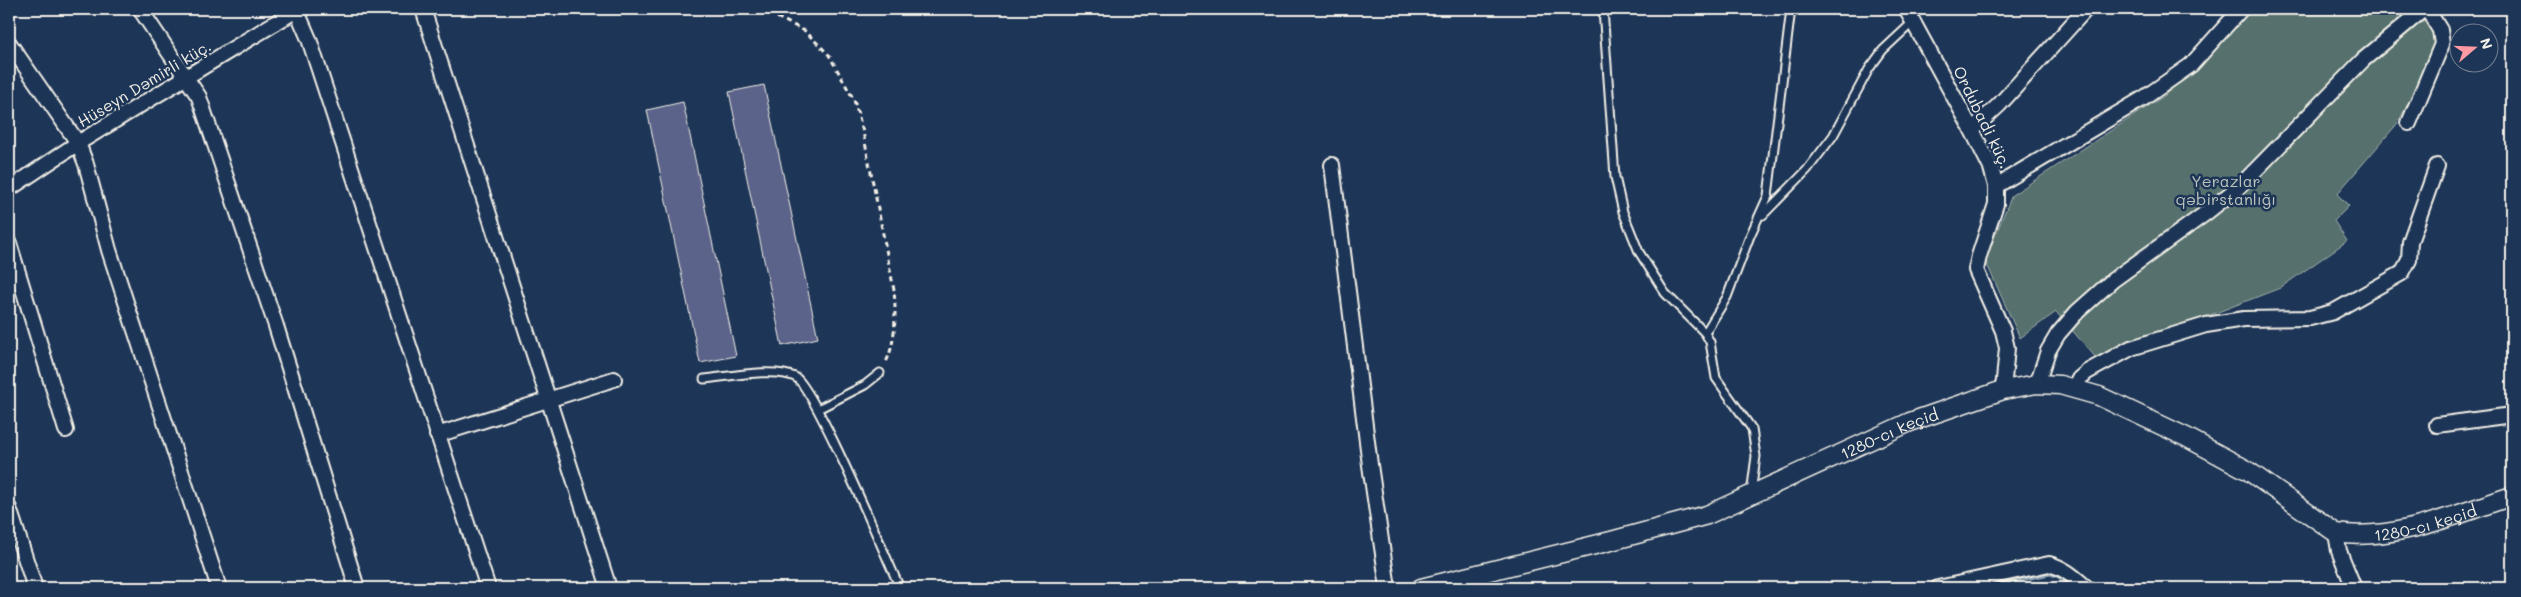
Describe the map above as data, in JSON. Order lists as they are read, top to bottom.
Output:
{
  "streets": {
    "street": ["Hüseyn Dəmirli küç.", "Ordubadi küç.", "1280-cı keçid"]
  },
  "crossings": [
    ["Ordubadi küç.", "1280-cı keçid"]
  ],
  "parks": ["Yerazlar qəbirstanlığı"],
  "north": "right"
}
